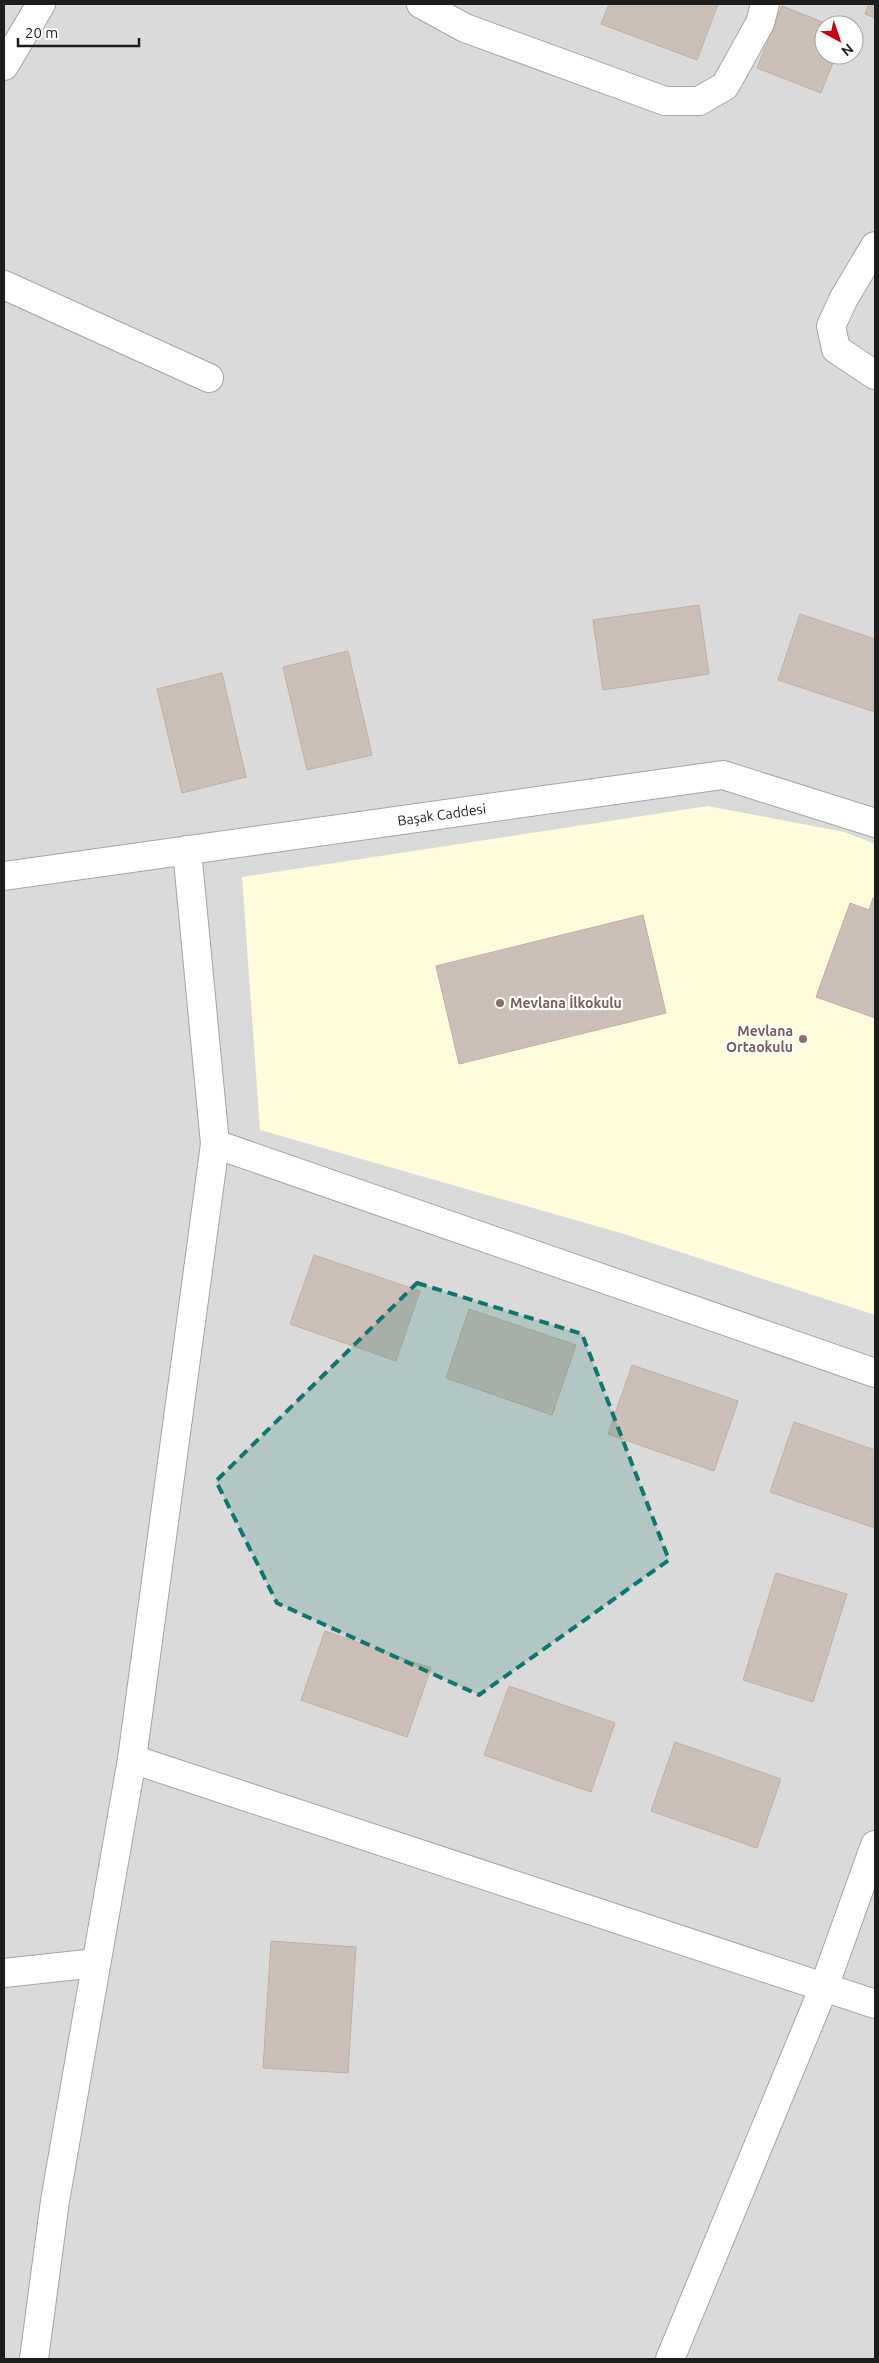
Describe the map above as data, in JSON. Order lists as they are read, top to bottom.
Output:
{
  "streets": {
    "street": ["Başak Caddesi"]
  },
  "places": ["Mevlana İlkokulu", "Mevlana Ortaokulu"],
  "scale_bar": "20 m",
  "north": "bottom right"
}
